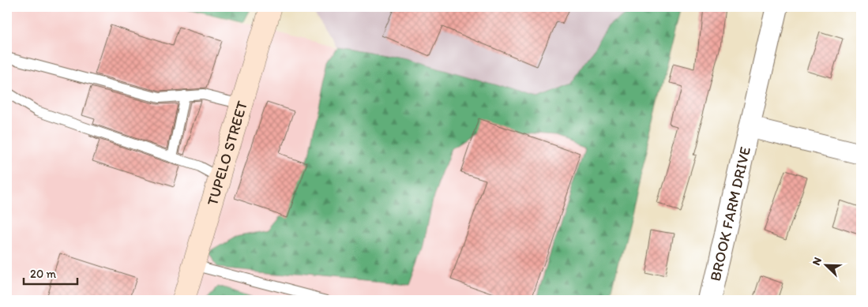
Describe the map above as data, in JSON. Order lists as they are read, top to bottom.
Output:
{
  "streets": {
    "main road": ["TUPELO STREET"],
    "street": ["BROOK FARM DRIVE"]
  },
  "scale_bar": "20 m",
  "north": "top left"
}
